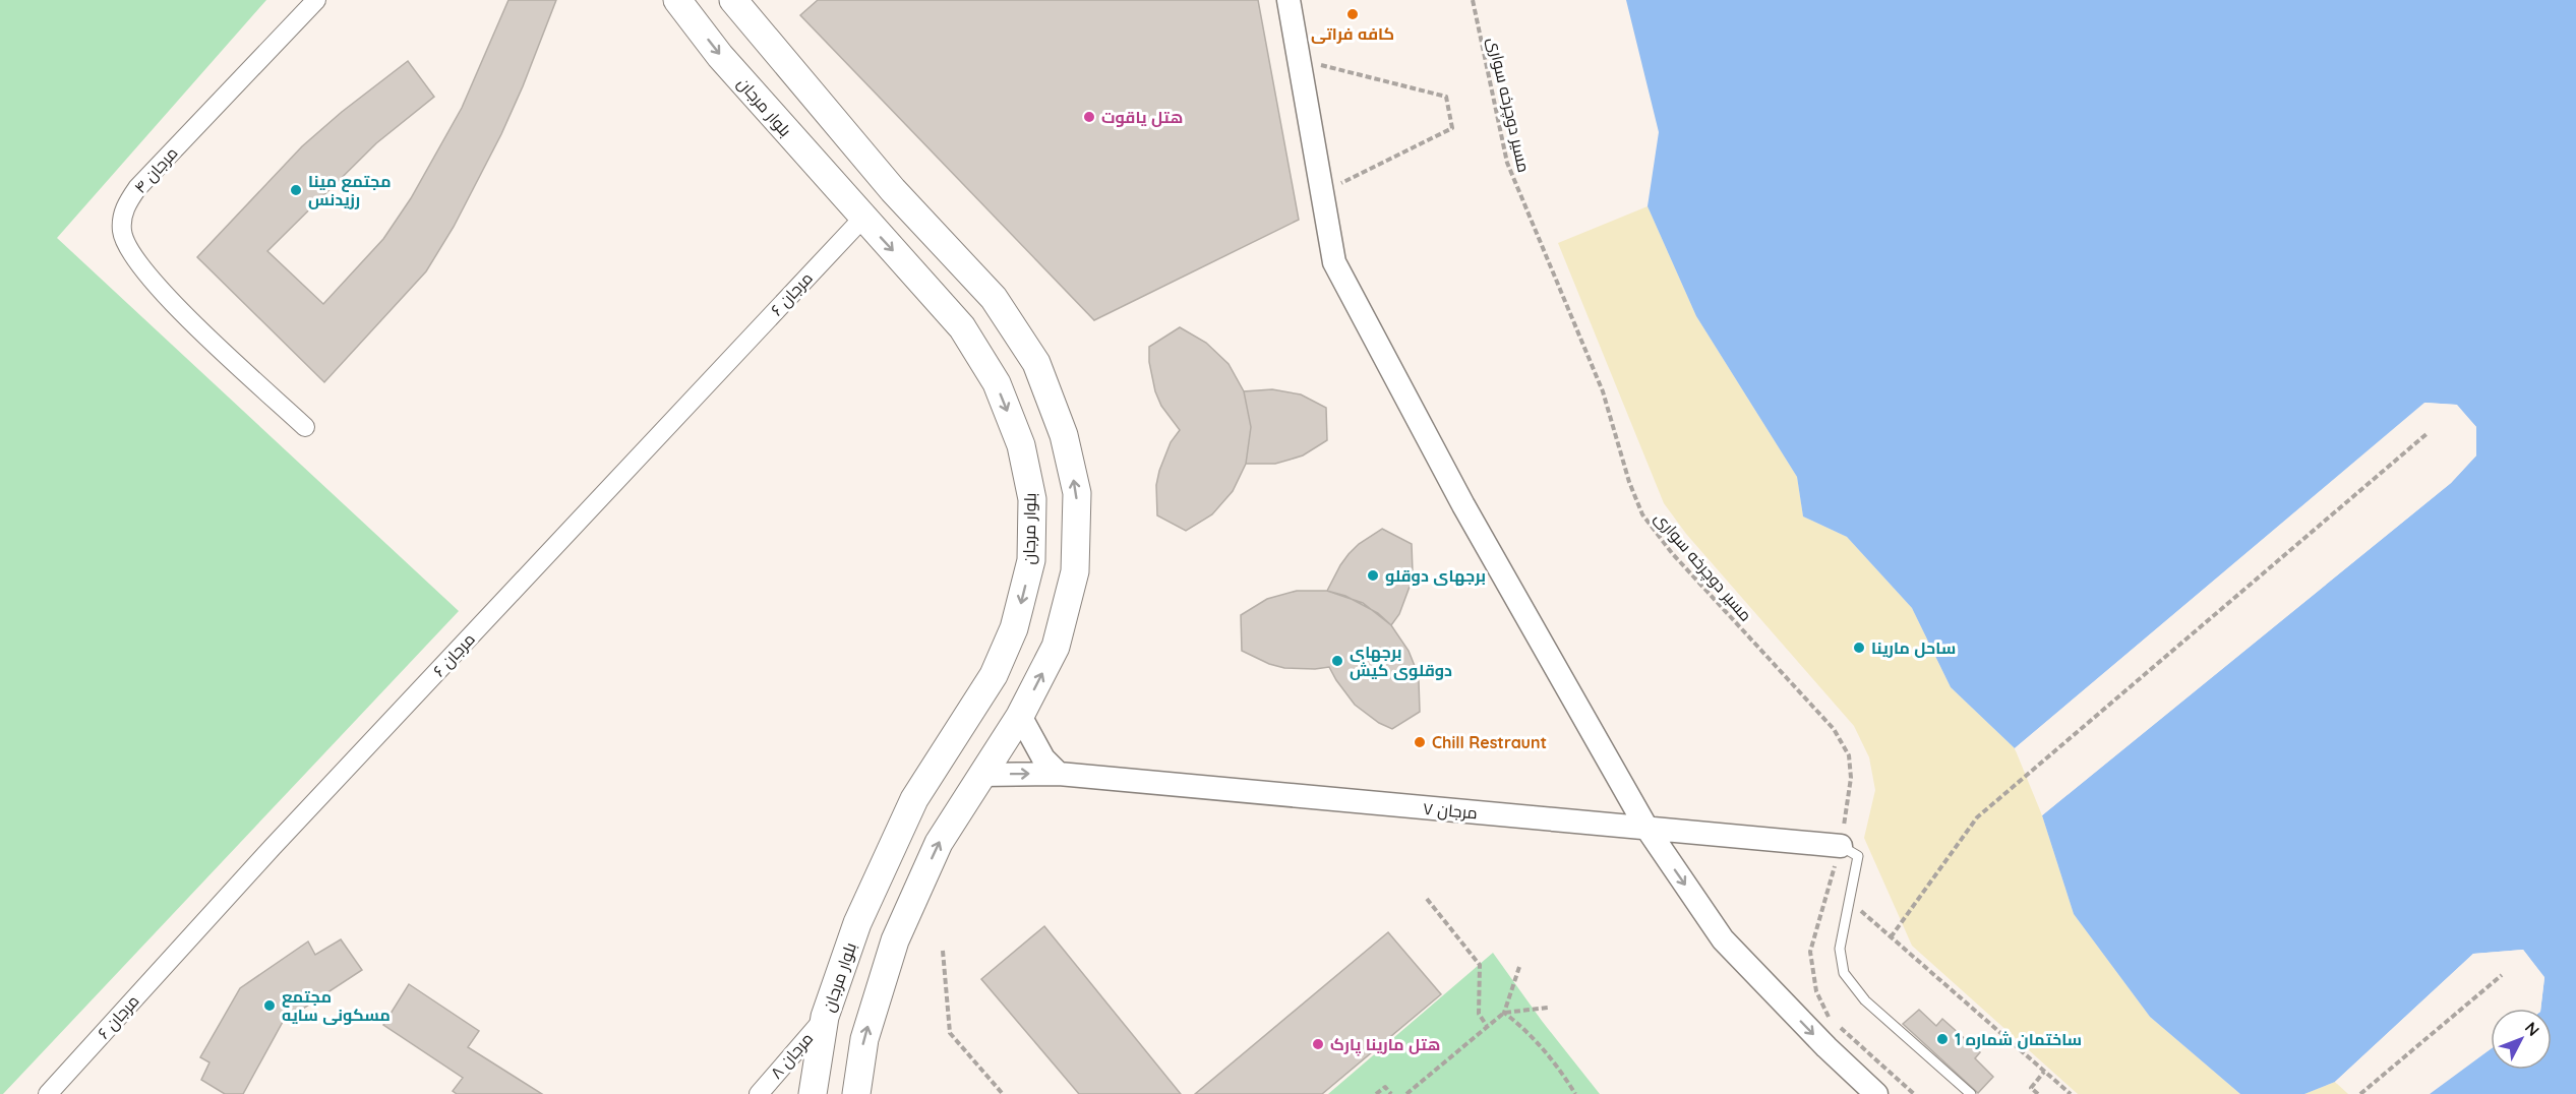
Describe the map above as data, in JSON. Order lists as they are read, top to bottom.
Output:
{
  "streets": {
    "main road": ["بلوار مرجان"],
    "street": [
      "مرجان ۴",
      "مرجان ۶",
      "مرجان ۷",
      "مرجان ۸"
    ],
    "path": ["مسیر دوچرخه سواری"]
  },
  "crossings": [
    ["مسیر دوچرخه سواری", "مرجان ۷"],
    ["بلوار مرجان", "مرجان ۶"],
    ["بلوار مرجان", "مرجان ۸"]
  ],
  "places": [
    "کافه فراتی",
    "هتل یاقوت",
    "مجتمع مینا رزیدنس",
    "برجهای دوقلو",
    "ساحل مارینا",
    "برجهای دوقلوی کیش",
    "Chill Restraunt",
    "مجتمع مسکونی سایه",
    "ساختمان شماره 1",
    "هتل مارینا پارک"
  ],
  "north": "top right"
}
